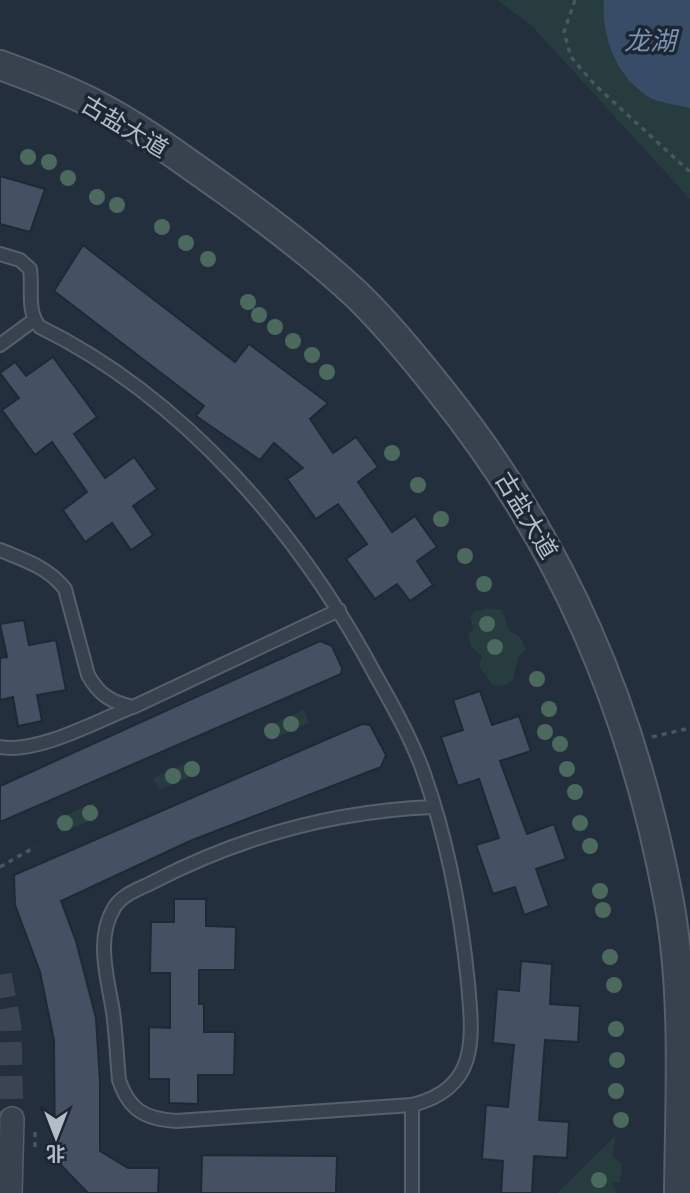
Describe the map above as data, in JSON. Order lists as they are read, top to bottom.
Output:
{
  "streets": {
    "street": ["古盐大道"]
  },
  "water": ["龙湖"],
  "north": "bottom"
}
